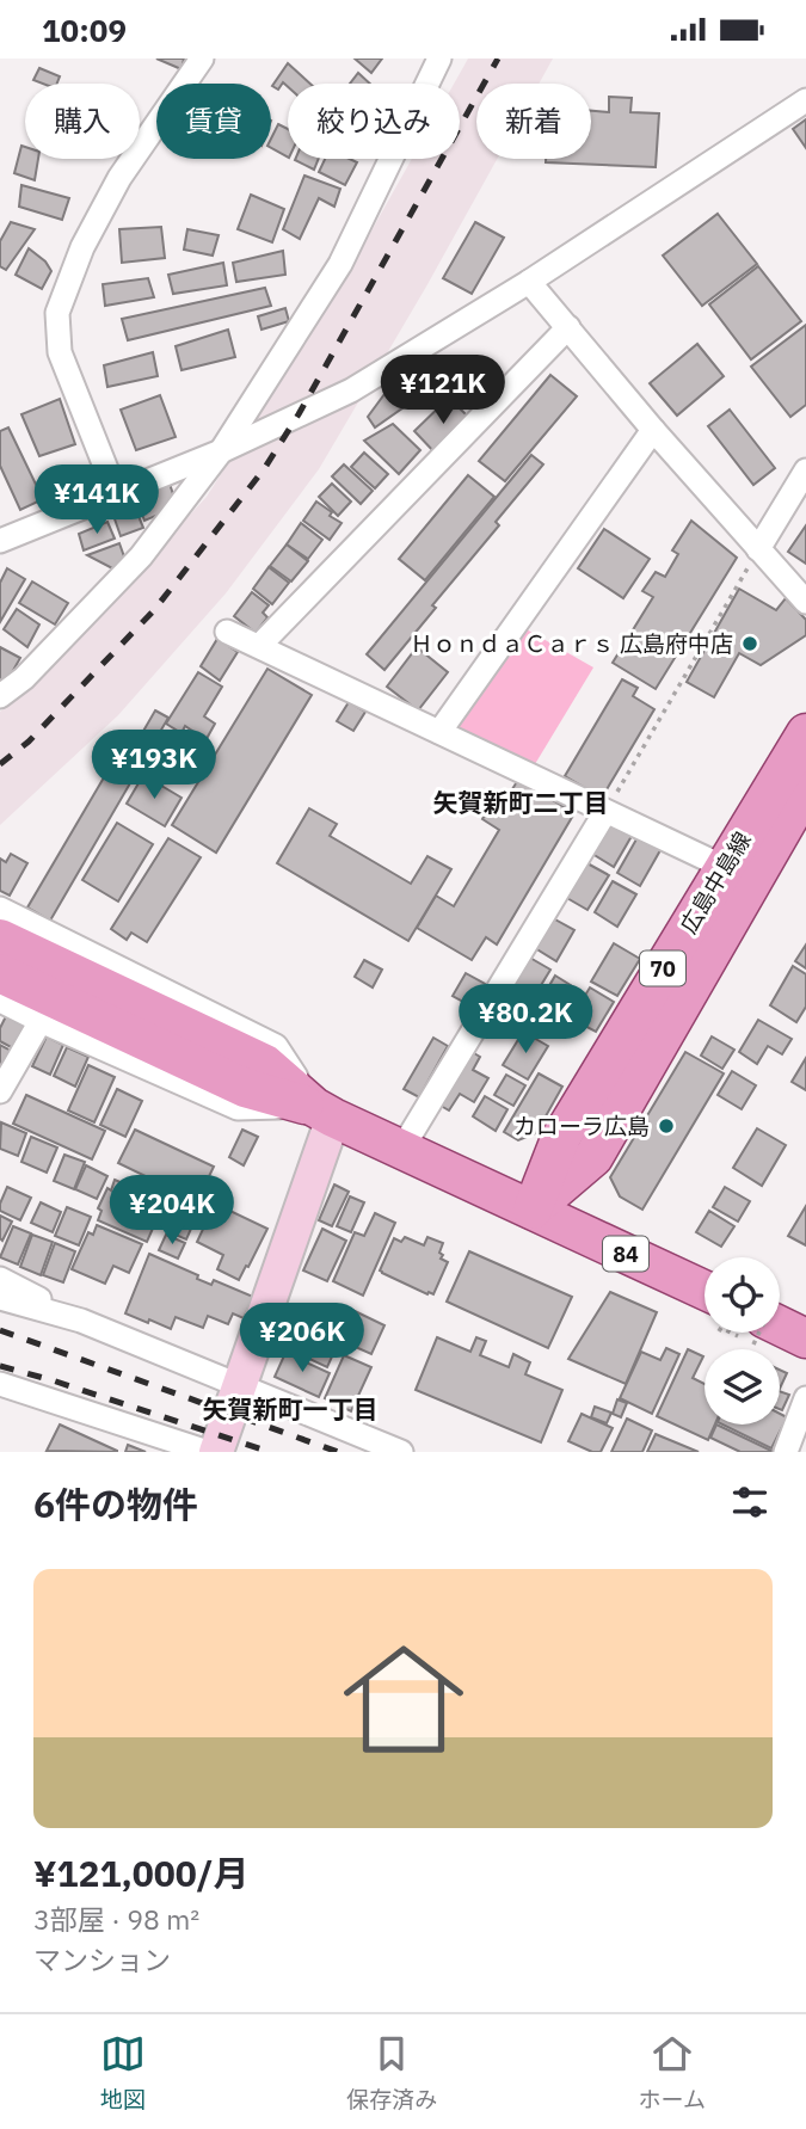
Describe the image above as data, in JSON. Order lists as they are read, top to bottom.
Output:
{
  "streets": {
    "main road": ["広島中島線", "70", "84"]
  },
  "crossings": [
    ["広島中島線", "84"]
  ],
  "districts": ["矢賀新町二丁目", "矢賀新町一丁目"],
  "places": ["ＨｏｎｄａＣａｒｓ 広島府中店", "カローラ広島"],
  "page": {
    "status": "10:09",
    "chip": [
      "購入",
      "賃貸",
      "絞り込み",
      "新着"
    ],
    "price": [
      "¥121K",
      "¥141K",
      "¥193K",
      "¥80.2K",
      "¥204K",
      "¥206K"
    ],
    "heading": "6件の物件",
    "list": [
      {
        "name": "¥121,000/月",
        "note": "3部屋 · 98 m² · マンション"
      }
    ],
    "tabs": ["地図", "保存済み", "ホーム"]
  }
}
